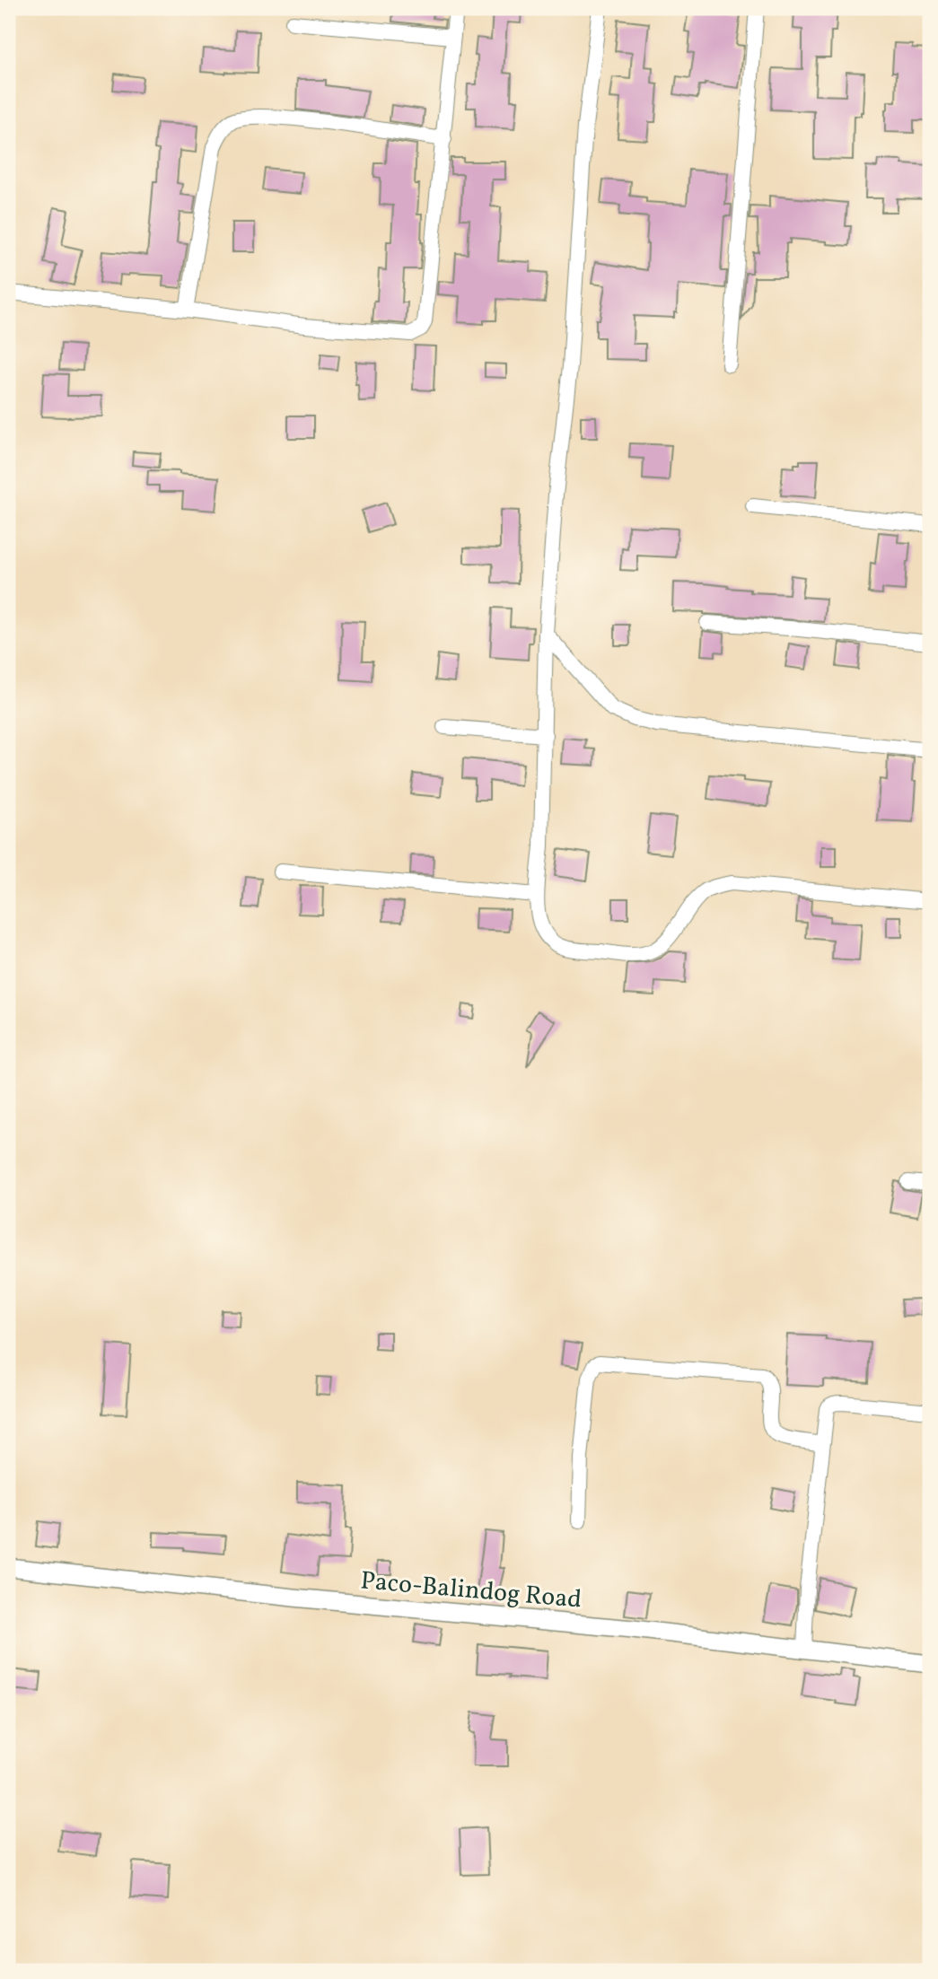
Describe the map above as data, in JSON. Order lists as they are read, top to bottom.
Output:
{
  "streets": {
    "street": ["Paco-Balindog Road"]
  }
}
